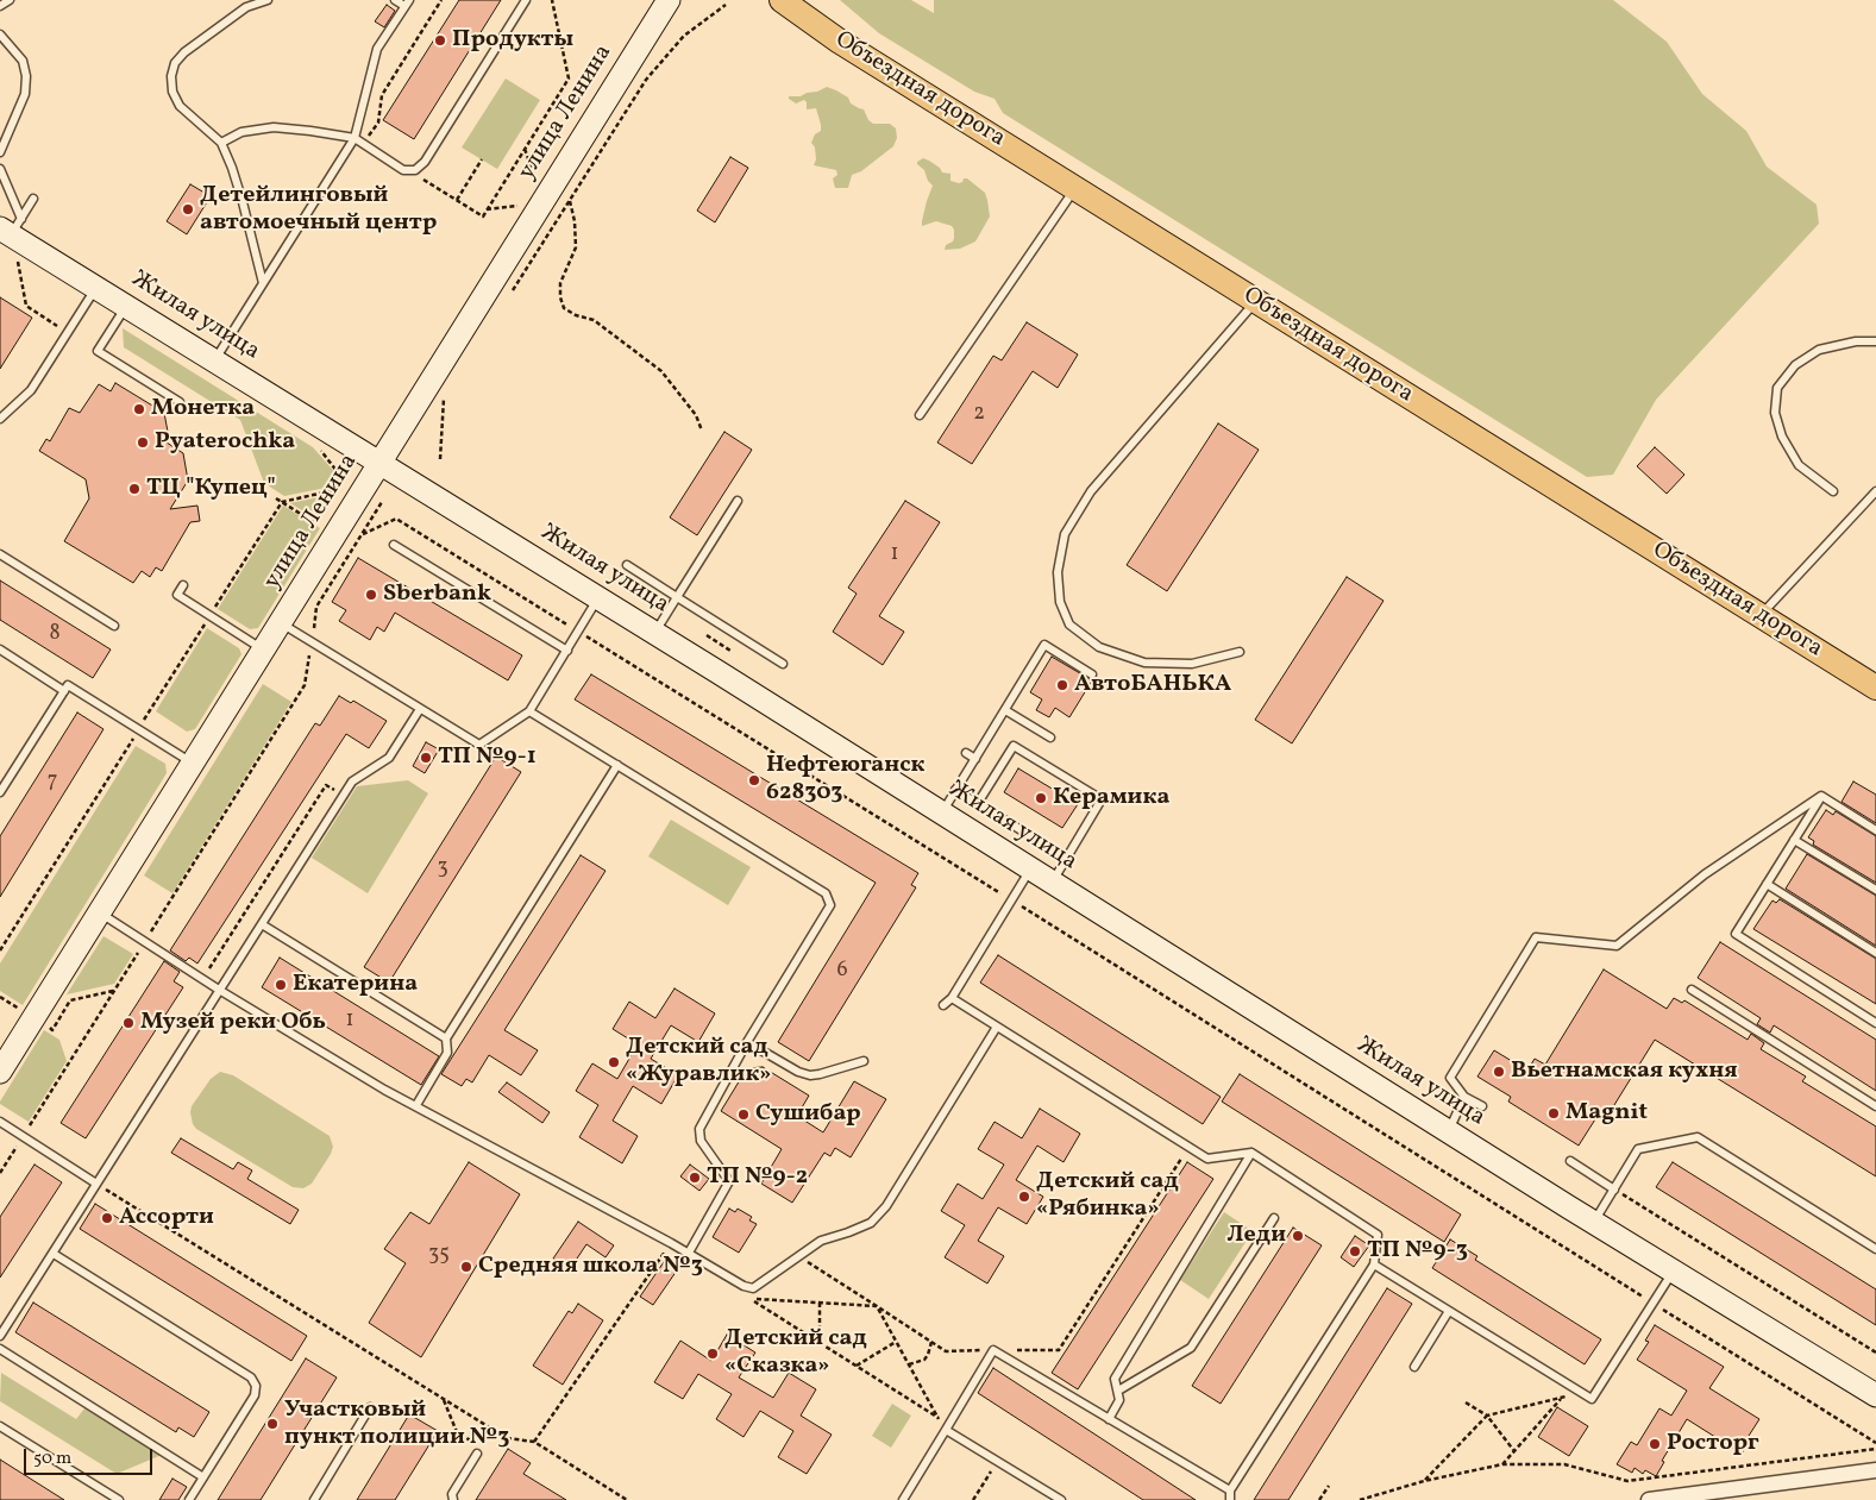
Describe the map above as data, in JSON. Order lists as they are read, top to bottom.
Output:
{
  "streets": {
    "main road": ["Объездная дорога", "улица Ленина", "Жилая улица"]
  },
  "crossings": [
    ["улица Ленина", "Жилая улица"]
  ],
  "places": [
    "Продукты",
    "Детейлинговый автомоечный центр",
    "Монетка",
    "Pyaterochka",
    "ТЦ \"Купец\"",
    "Sberbank",
    "АвтоБАНЬКА",
    "ТП №9-1",
    "Нефтеюганск 628303",
    "Керамика",
    "Екатерина",
    "Музей реки Обь",
    "Детский сад «Журавлик»",
    "Вьетнамская кухня",
    "Magnit",
    "Сушибар",
    "ТП №9-2",
    "Детский сад «Рябинка»",
    "Ассорти",
    "Леди",
    "ТП №9-3",
    "Средняя школа №3",
    "Детский сад «Сказка»",
    "Участковый пункт полиции №3",
    "Росторг"
  ],
  "house_numbers": [
    "2",
    "1",
    "8",
    "7",
    "3",
    "6",
    "1",
    "35"
  ],
  "scale_bar": "50 m"
}
